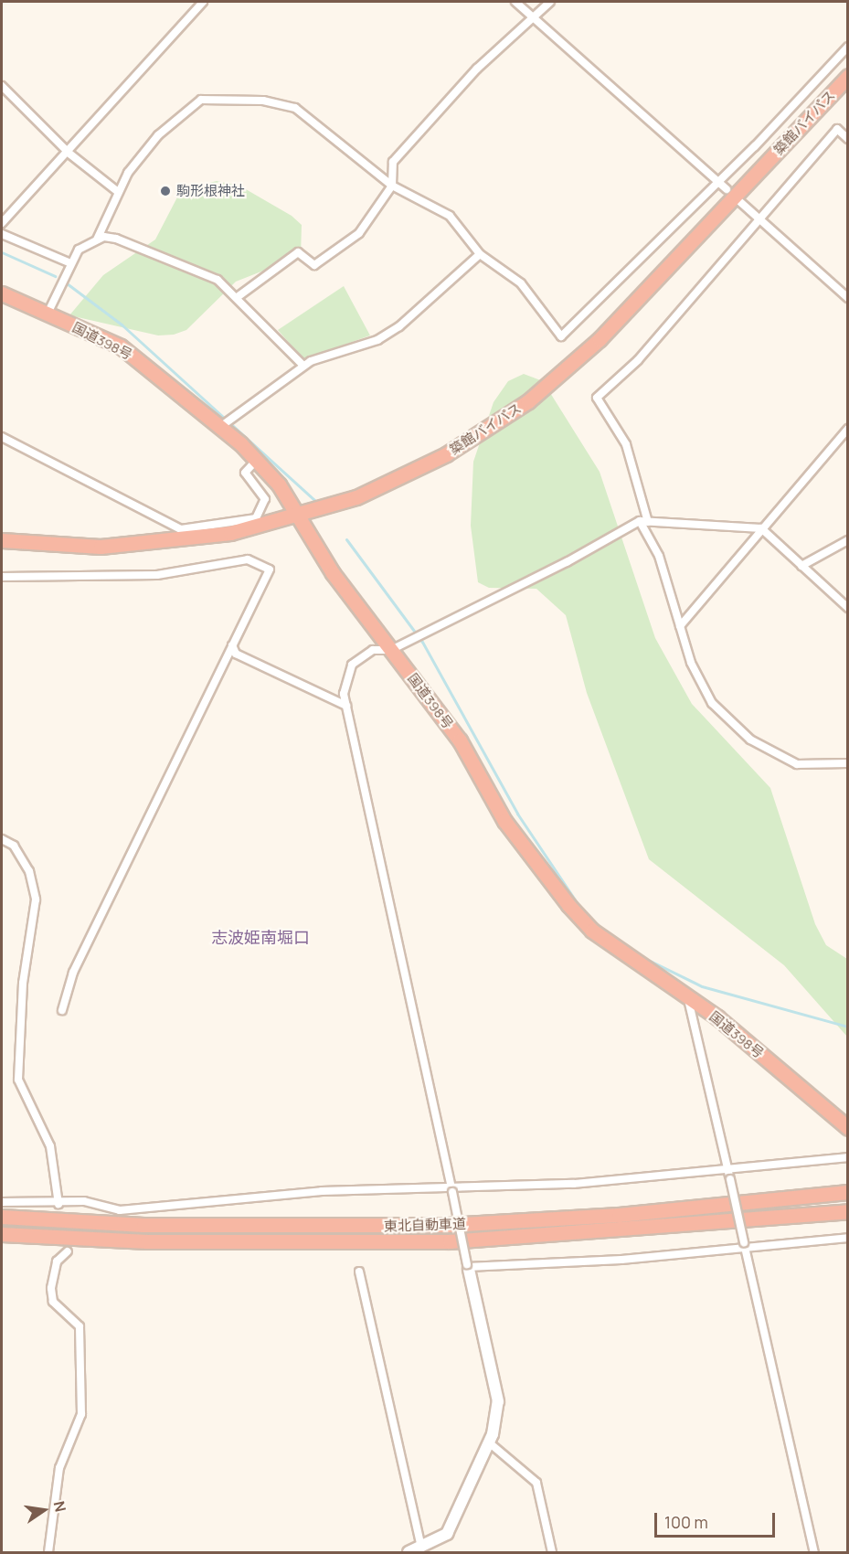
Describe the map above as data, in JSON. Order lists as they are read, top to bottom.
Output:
{
  "streets": {
    "highway": ["築館バイパス", "国道398号", "東北自動車道"]
  },
  "crossings": [
    ["築館バイパス", "国道398号"]
  ],
  "districts": ["志波姫南堀口"],
  "places": ["駒形根神社"],
  "scale_bar": "100 m",
  "north": "right"
}
